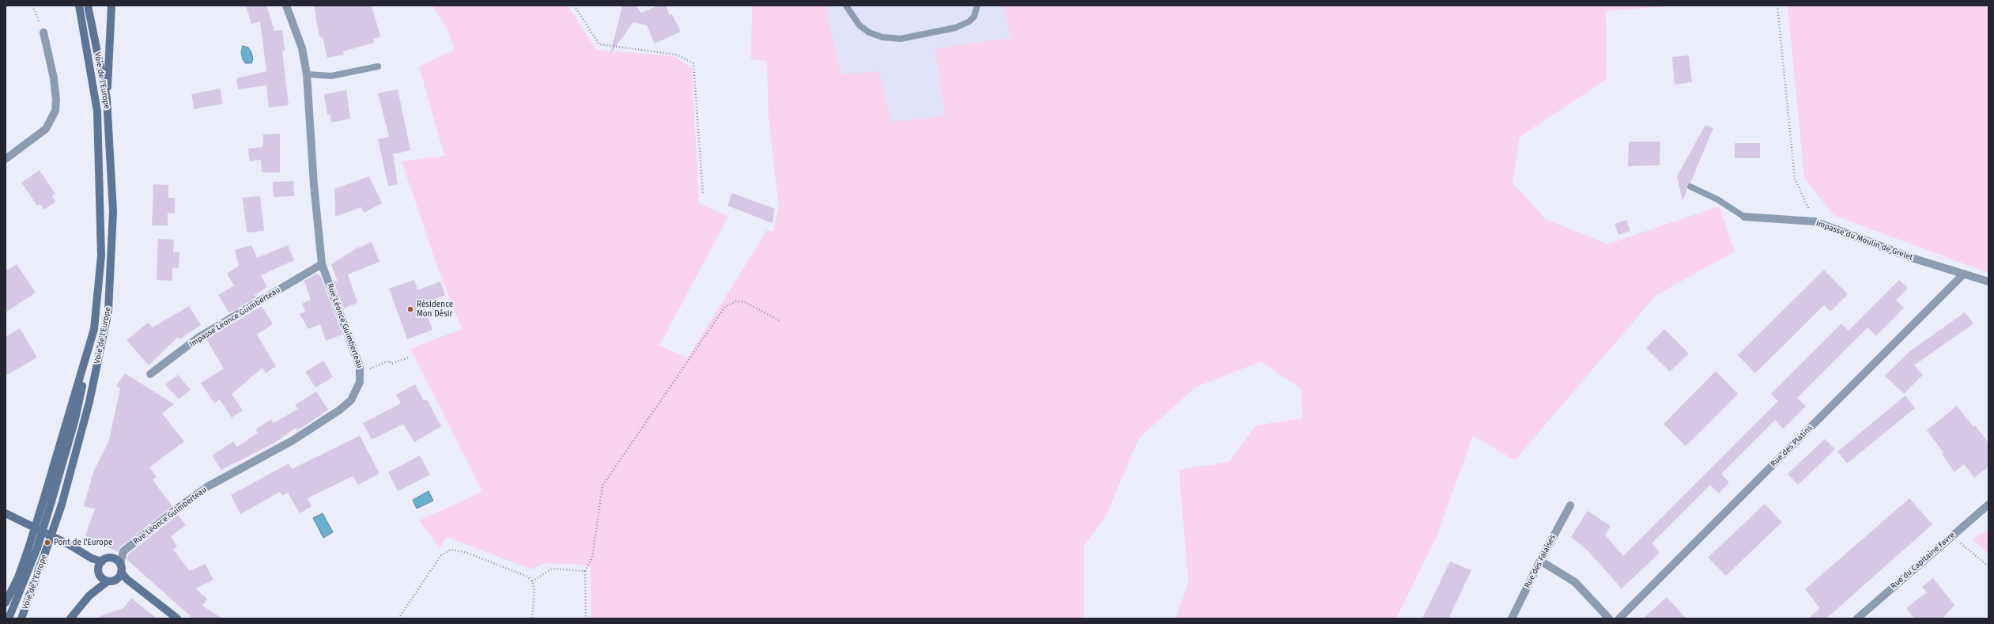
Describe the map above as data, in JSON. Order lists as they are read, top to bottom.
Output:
{
  "streets": {
    "main road": ["Voie de l'Europe"],
    "street": [
      "Impasse du Moulin de Grelet",
      "Impasse Léonce Guimberteau",
      "Rue Léonce Guimberteau",
      "Rue des Platins",
      "Rue du Capitaine Favre",
      "Rue des Falaises"
    ]
  },
  "crossings": [
    ["Impasse du Moulin de Grelet", "Rue des Platins"],
    ["Impasse Léonce Guimberteau", "Rue Léonce Guimberteau"]
  ],
  "places": ["Résidence Mon Désir", "Pont de l'Europe"]
}
